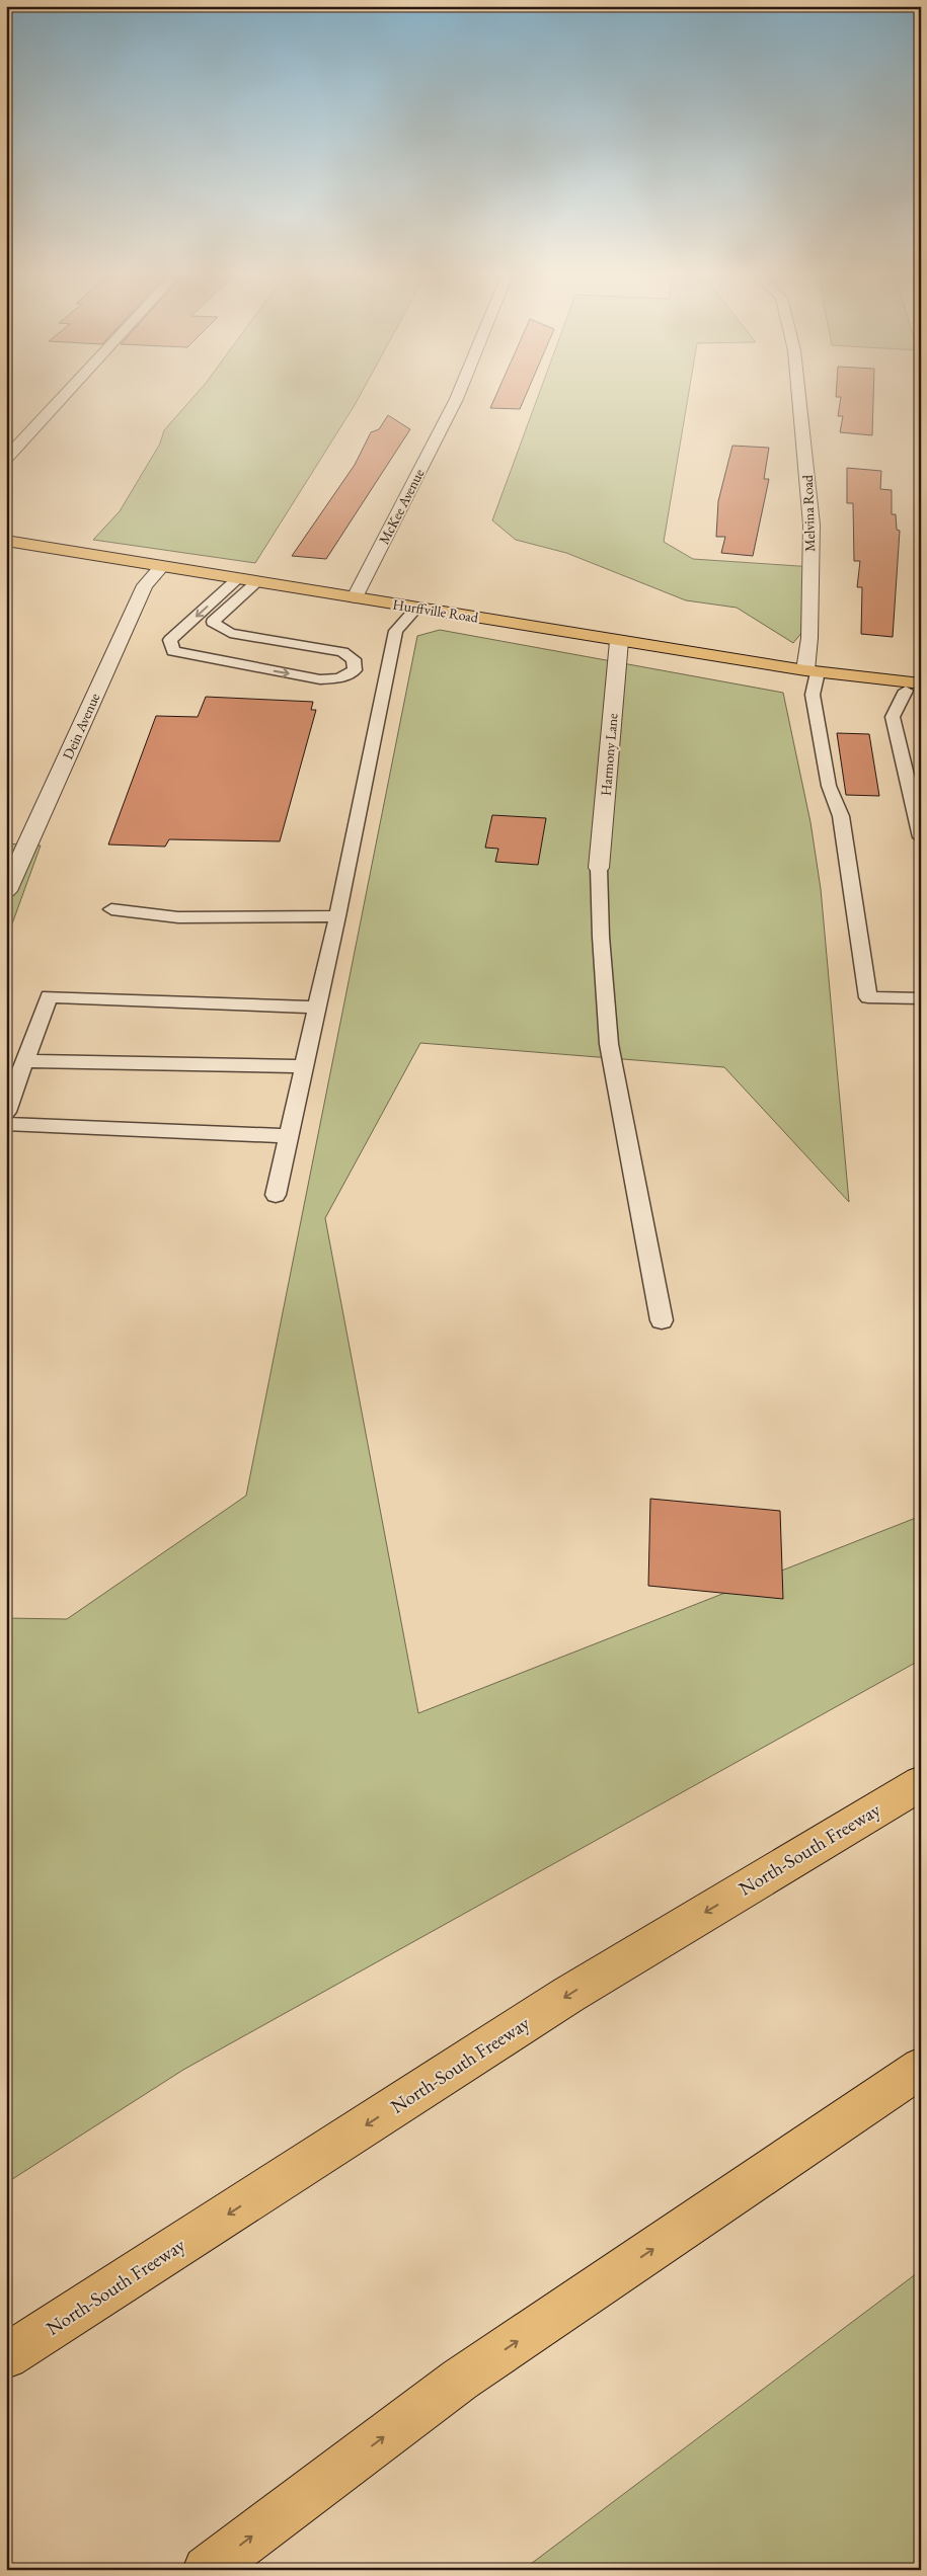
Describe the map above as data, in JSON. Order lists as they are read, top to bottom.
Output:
{
  "streets": {
    "main road": ["Hurffville Road", "North-South Freeway"],
    "street": [
      "McKee Avenue",
      "Melvina Road",
      "Dein Avenue",
      "Harmony Lane"
    ]
  },
  "crossings": [
    ["McKee Avenue", "Hurffville Road"],
    ["Melvina Road", "Hurffville Road"],
    ["Hurffville Road", "Dein Avenue"],
    ["Hurffville Road", "Harmony Lane"]
  ],
  "one_way": ["North-South Freeway"]
}
